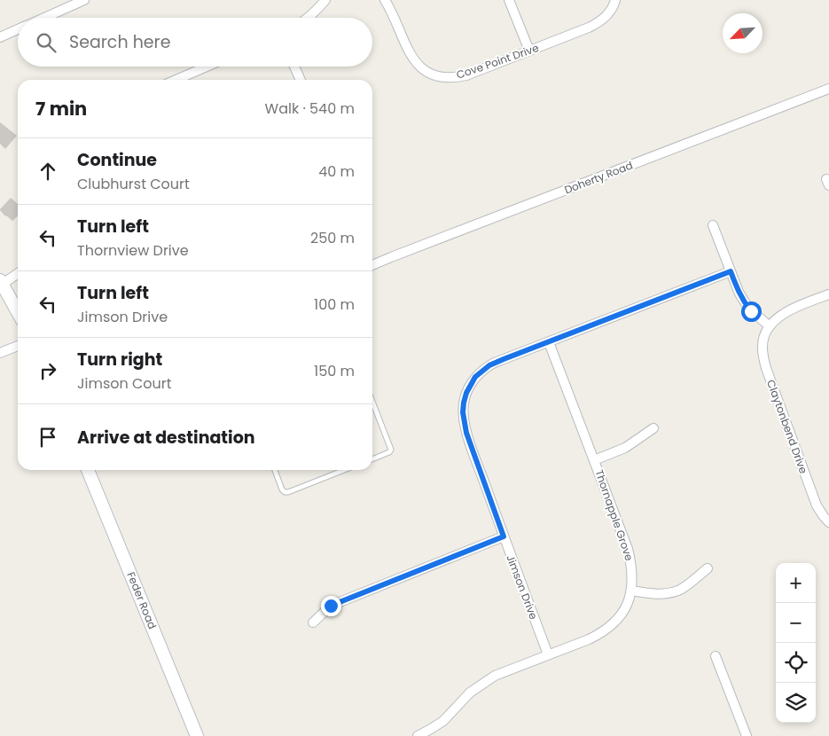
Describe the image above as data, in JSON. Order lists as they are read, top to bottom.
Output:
{
  "streets": {
    "main road": ["Feder Road"],
    "street": [
      "Cove Point Drive",
      "Doherty Road",
      "Claytonbend Drive",
      "Thornapple Grove",
      "Jimson Drive"
    ]
  },
  "crossings": [
    ["Thornapple Grove", "Jimson Drive"]
  ],
  "north": "bottom left",
  "page": {
    "search": "Search here",
    "heading": ["7 min", "Walk · 540 m"],
    "list": [
      ["Continue", "Clubhurst Court", "40 m"],
      ["Turn left", "Thornview Drive", "250 m"],
      ["Turn left", "Jimson Drive", "100 m"],
      ["Turn right", "Jimson Court", "150 m"],
      "Arrive at destination"
    ],
    "map_buttons": ["+", "−"]
  }
}
